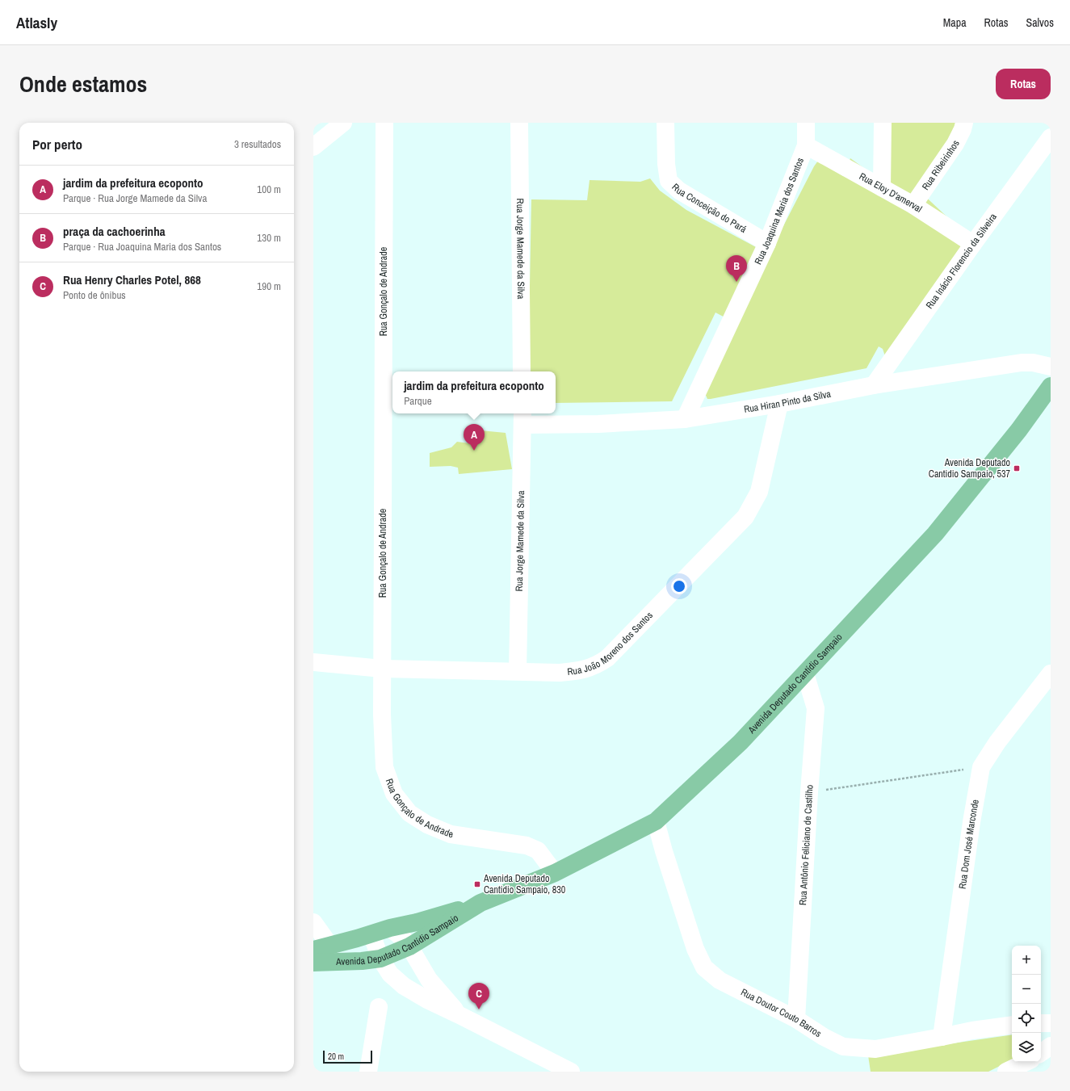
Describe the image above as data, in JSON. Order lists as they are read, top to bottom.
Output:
{
  "streets": {
    "main road": ["Avenida Deputado Cantídio Sampaio"],
    "street": [
      "Rua Ribeirinhos",
      "Rua Eloy D'amerval",
      "Rua Conceição do Pará",
      "Rua Joaquina Maria dos Santos",
      "Rua Jorge Mamede da Silva",
      "Rua Inácio Florencio da Silveira",
      "Rua Gonçalo de Andrade",
      "Rua Hiran Pinto da Silva",
      "Rua João Moreno dos Santos",
      "Rua Dom José Marconde",
      "Rua Antônio Feliciano de Castilho",
      "Rua Doutor Couto Barros"
    ]
  },
  "crossings": [
    ["Rua Ribeirinhos", "Rua Eloy D'amerval"],
    ["Rua Eloy D'amerval", "Rua Joaquina Maria dos Santos"],
    ["Rua Eloy D'amerval", "Rua Inácio Florencio da Silveira"],
    ["Rua Conceição do Pará", "Rua Joaquina Maria dos Santos"],
    ["Rua Joaquina Maria dos Santos", "Rua Hiran Pinto da Silva"],
    ["Rua Jorge Mamede da Silva", "Rua Hiran Pinto da Silva"],
    ["Rua Jorge Mamede da Silva", "Rua João Moreno dos Santos"],
    ["Rua Inácio Florencio da Silveira", "Rua Hiran Pinto da Silva"],
    ["Rua Gonçalo de Andrade", "Rua João Moreno dos Santos"],
    ["Rua Gonçalo de Andrade", "Avenida Deputado Cantídio Sampaio"],
    ["Rua Hiran Pinto da Silva", "Rua João Moreno dos Santos"],
    ["Avenida Deputado Cantídio Sampaio", "Rua Antônio Feliciano de Castilho"],
    ["Avenida Deputado Cantídio Sampaio", "Rua Doutor Couto Barros"],
    ["Rua Dom José Marconde", "Rua Doutor Couto Barros"],
    ["Rua Antônio Feliciano de Castilho", "Rua Doutor Couto Barros"]
  ],
  "places": {
    "transit": ["Avenida Deputado Cantidio Sampaio, 537", "Avenida Deputado Cantidio Sampaio, 830"]
  },
  "scale_bar": "20 m",
  "page": {
    "header": "Atlasly",
    "nav": ["Mapa", "Rotas", "Salvos"],
    "title": "Onde estamos",
    "buttons": "Rotas",
    "heading": ["Por perto", "3 resultados"],
    "list": [
      {
        "mark": "A",
        "name": "jardim da prefeitura ecoponto",
        "note": "Parque · Rua Jorge Mamede da Silva",
        "value": "100 m"
      },
      {
        "mark": "B",
        "name": "praça da cachoerinha",
        "note": "Parque · Rua Joaquina Maria dos Santos",
        "value": "130 m"
      },
      {
        "mark": "C",
        "name": "Rua Henry Charles Potel, 868",
        "note": "Ponto de ônibus",
        "value": "190 m"
      }
    ],
    "pins": ["B", "A", "C"],
    "popup": ["jardim da prefeitura ecoponto", "Parque"],
    "map_buttons": ["+", "−"],
    "scale": "20 m"
  }
}
